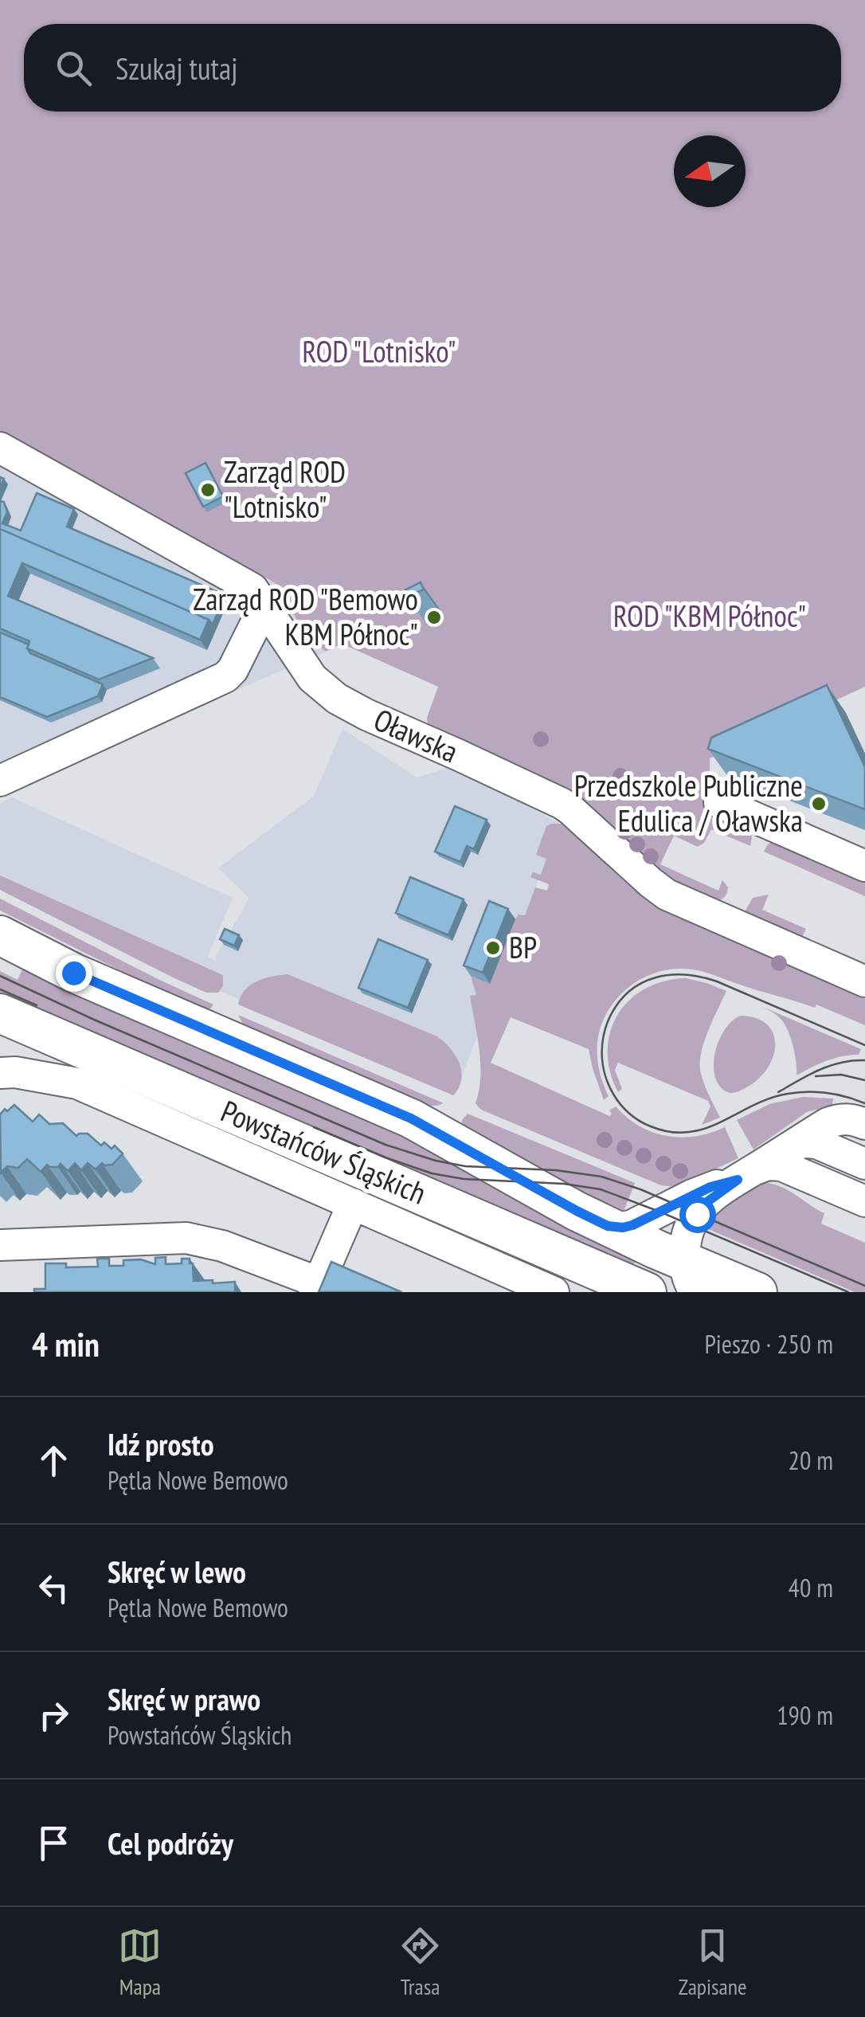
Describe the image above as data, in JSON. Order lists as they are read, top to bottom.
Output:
{
  "streets": {
    "main road": ["Powstańców Śląskich"],
    "street": ["Oławska"]
  },
  "parks": ["ROD \"Lotnisko\"", "ROD \"KBM Północ\""],
  "places": [
    "Zarząd ROD \"Lotnisko\"",
    "Zarząd ROD \"Bemowo KBM Północ\"",
    "Przedszkole Publiczne Edulica / Oławska",
    "BP"
  ],
  "north": "left",
  "page": {
    "search": "Szukaj tutaj",
    "heading": ["4 min", "Pieszo · 250 m"],
    "list": [
      ["Idź prosto", "Pętla Nowe Bemowo", "20 m"],
      ["Skręć w lewo", "Pętla Nowe Bemowo", "40 m"],
      ["Skręć w prawo", "Powstańców Śląskich", "190 m"],
      "Cel podróży"
    ],
    "nav": ["Mapa", "Trasa", "Zapisane"]
  }
}
